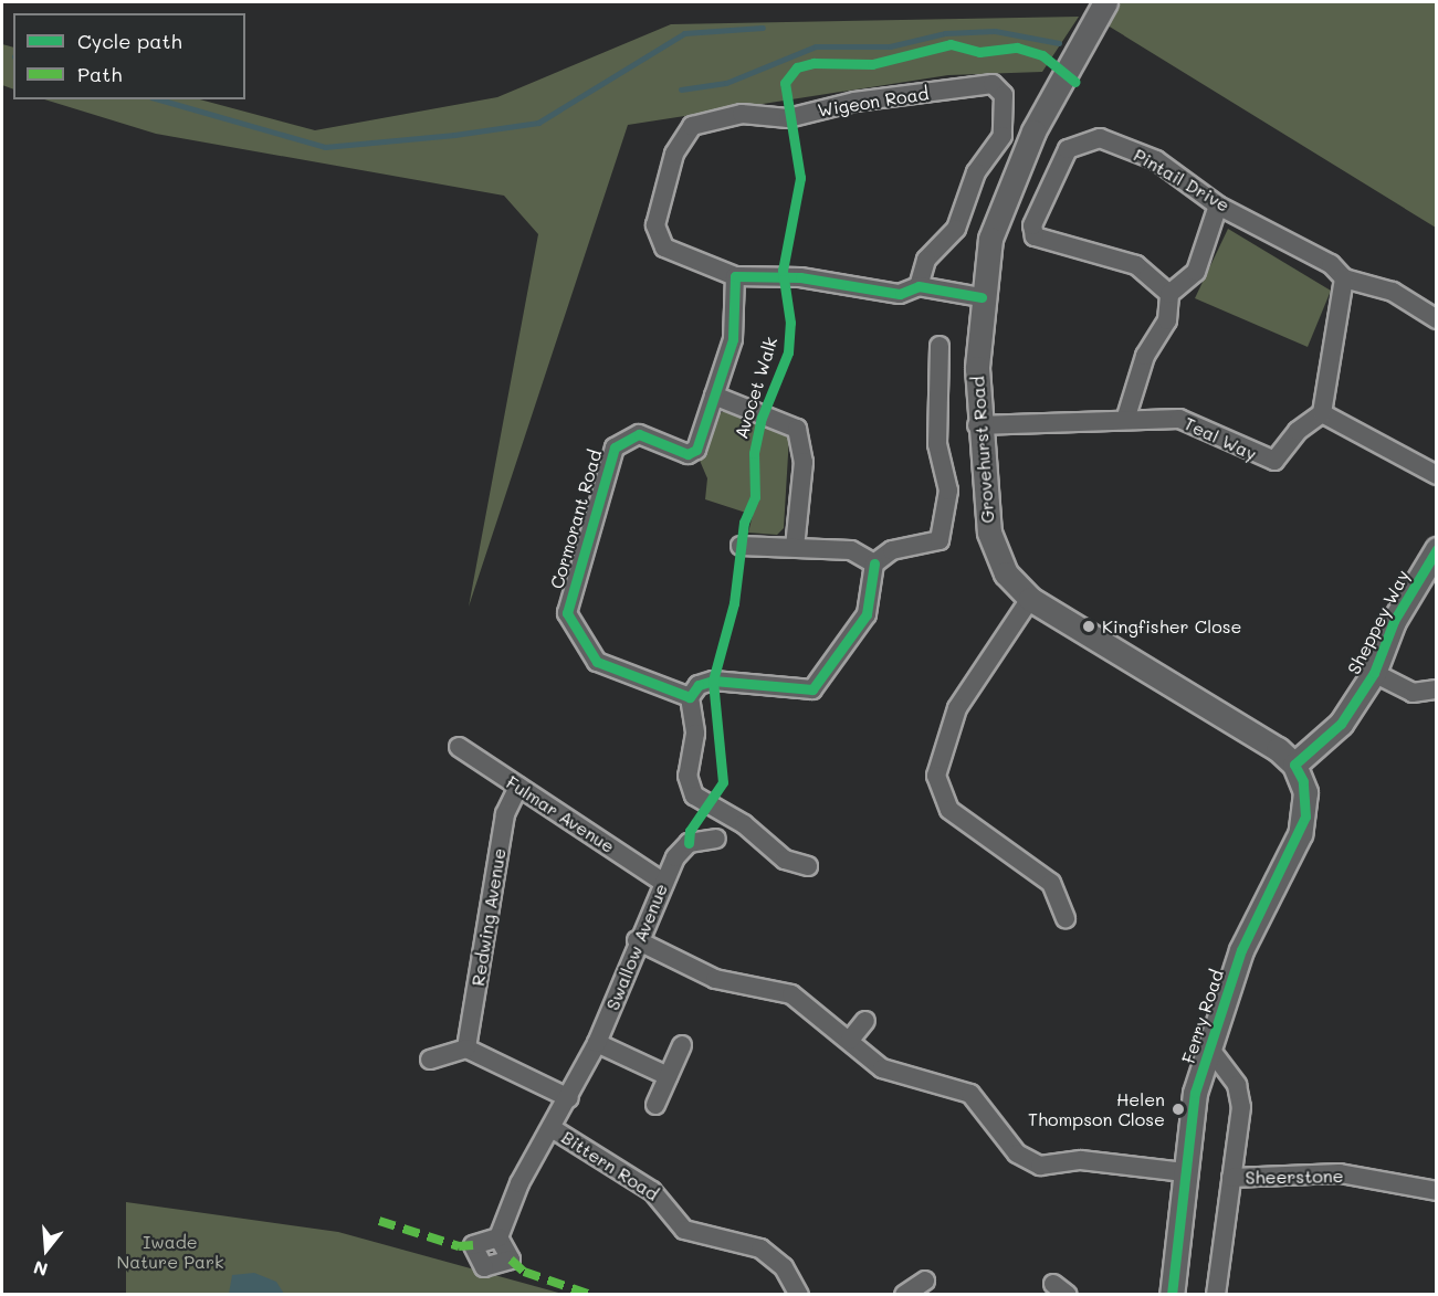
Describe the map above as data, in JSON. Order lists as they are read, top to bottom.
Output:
{
  "streets": {
    "street": [
      "Wigeon Road",
      "Pintail Drive",
      "Teal Way",
      "Grovehurst Road",
      "Cormorant Road",
      "Sheppey Way",
      "Fulmar Avenue",
      "Redwing Avenue",
      "Swallow Avenue",
      "Ferry Road",
      "Bittern Road",
      "Sheerstone"
    ],
    "cycle path": ["Avocet Walk"]
  },
  "crossings": [
    ["Wigeon Road", "Cormorant Road"],
    ["Teal Way", "Grovehurst Road"],
    ["Grovehurst Road", "Sheppey Way"],
    ["Grovehurst Road", "Ferry Road"],
    ["Sheppey Way", "Ferry Road"],
    ["Fulmar Avenue", "Redwing Avenue"],
    ["Fulmar Avenue", "Swallow Avenue"],
    ["Swallow Avenue", "Bittern Road"],
    ["Ferry Road", "Sheerstone"]
  ],
  "parks": ["Iwade Nature Park"],
  "places": ["Kingfisher Close", "Helen Thompson Close"],
  "legend": ["Cycle path", "Path"],
  "north": "bottom"
}
